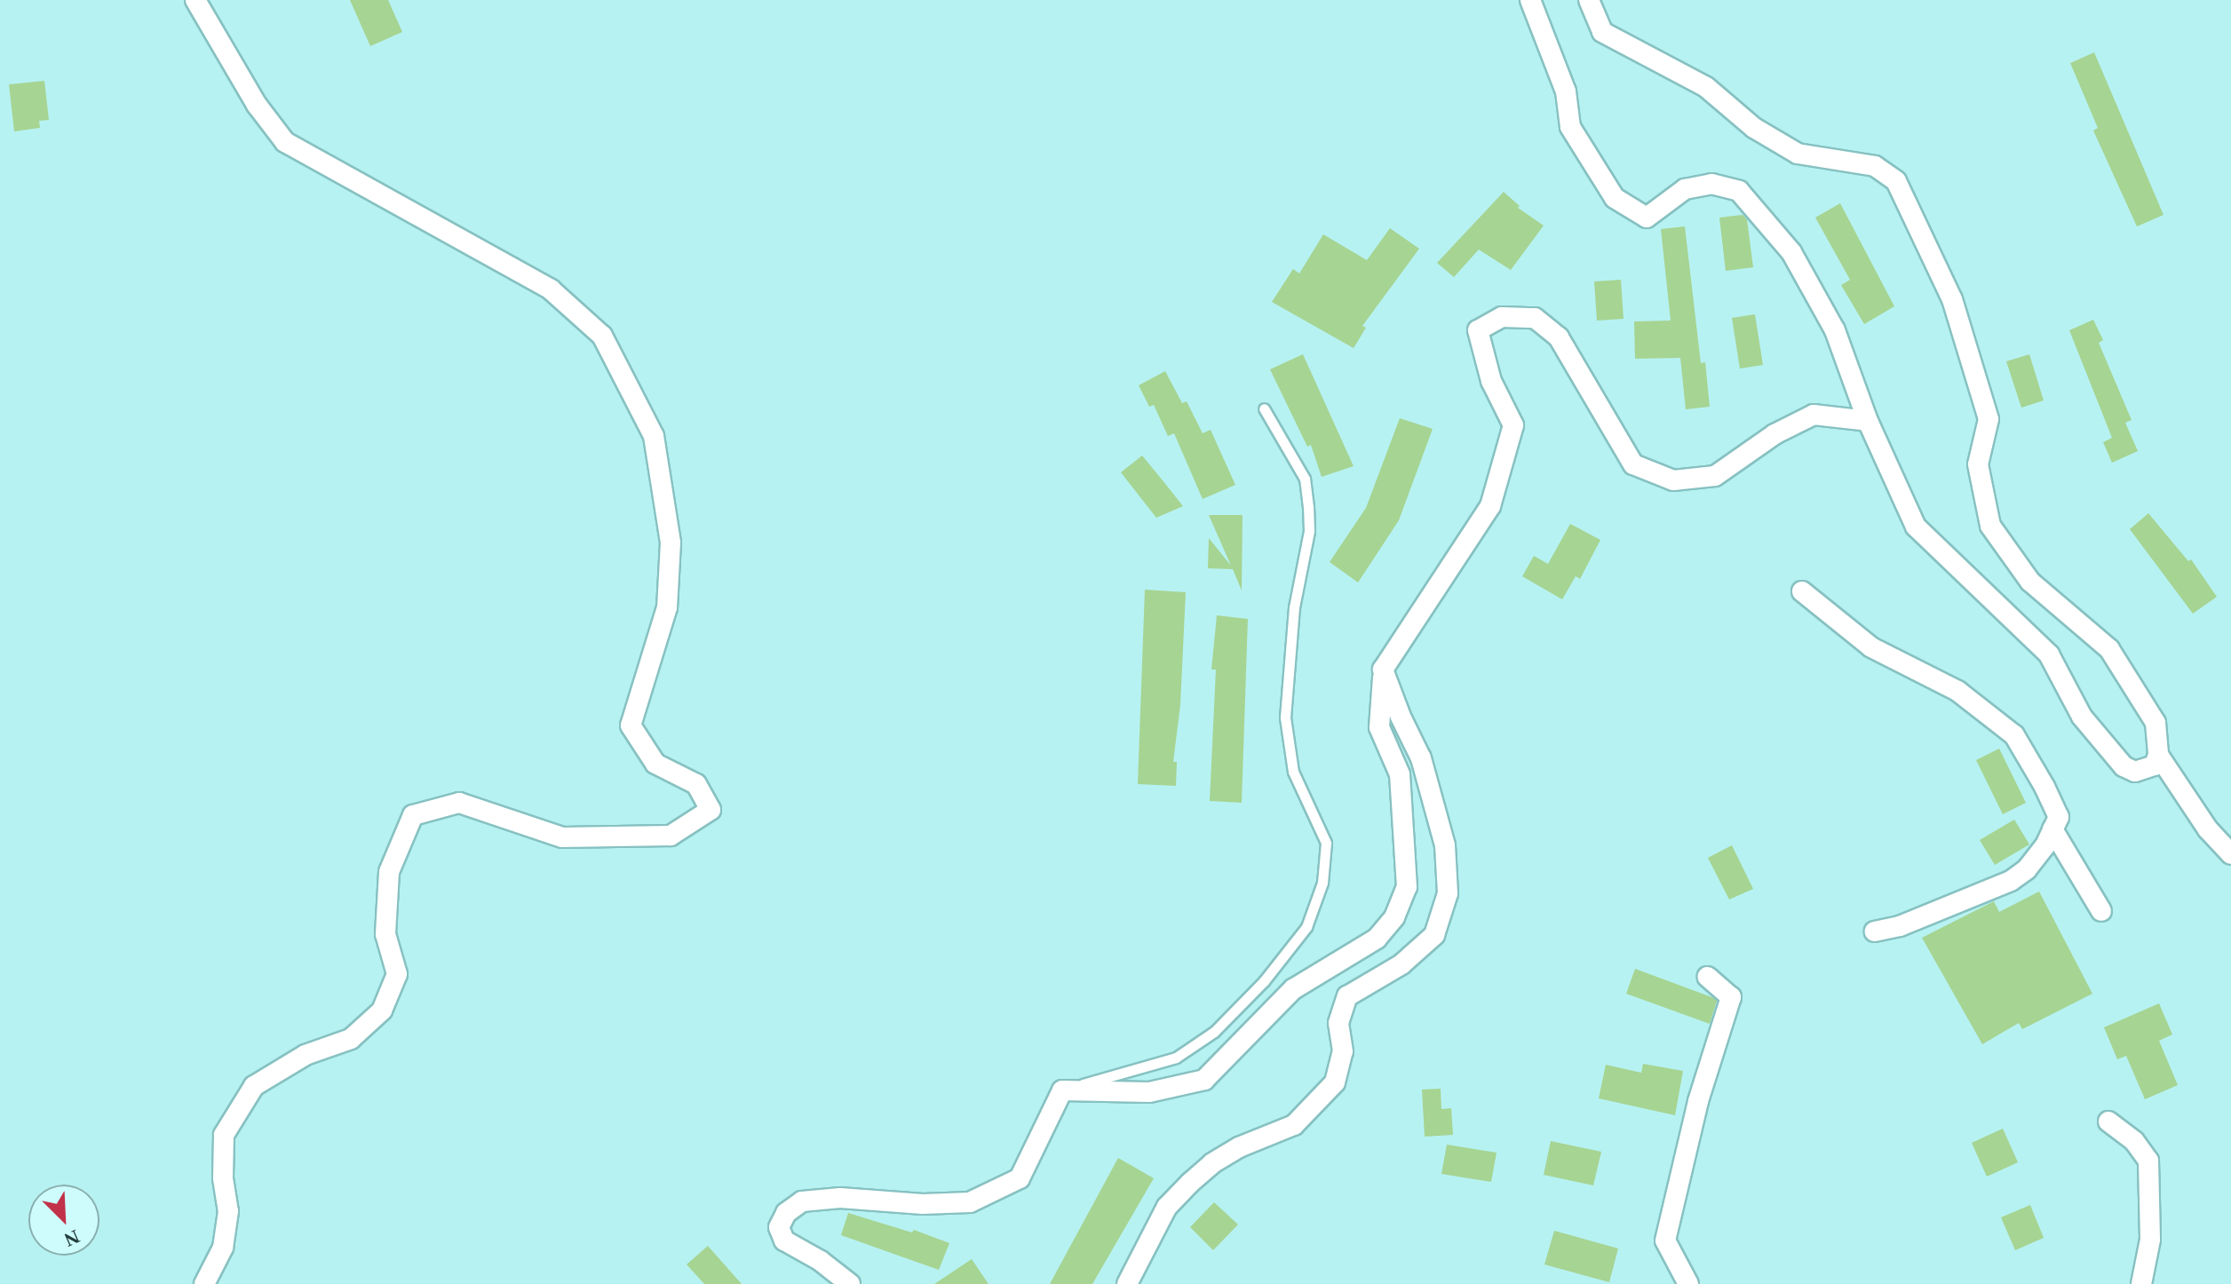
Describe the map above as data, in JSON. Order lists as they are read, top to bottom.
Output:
{
  "north": "bottom right"
}
